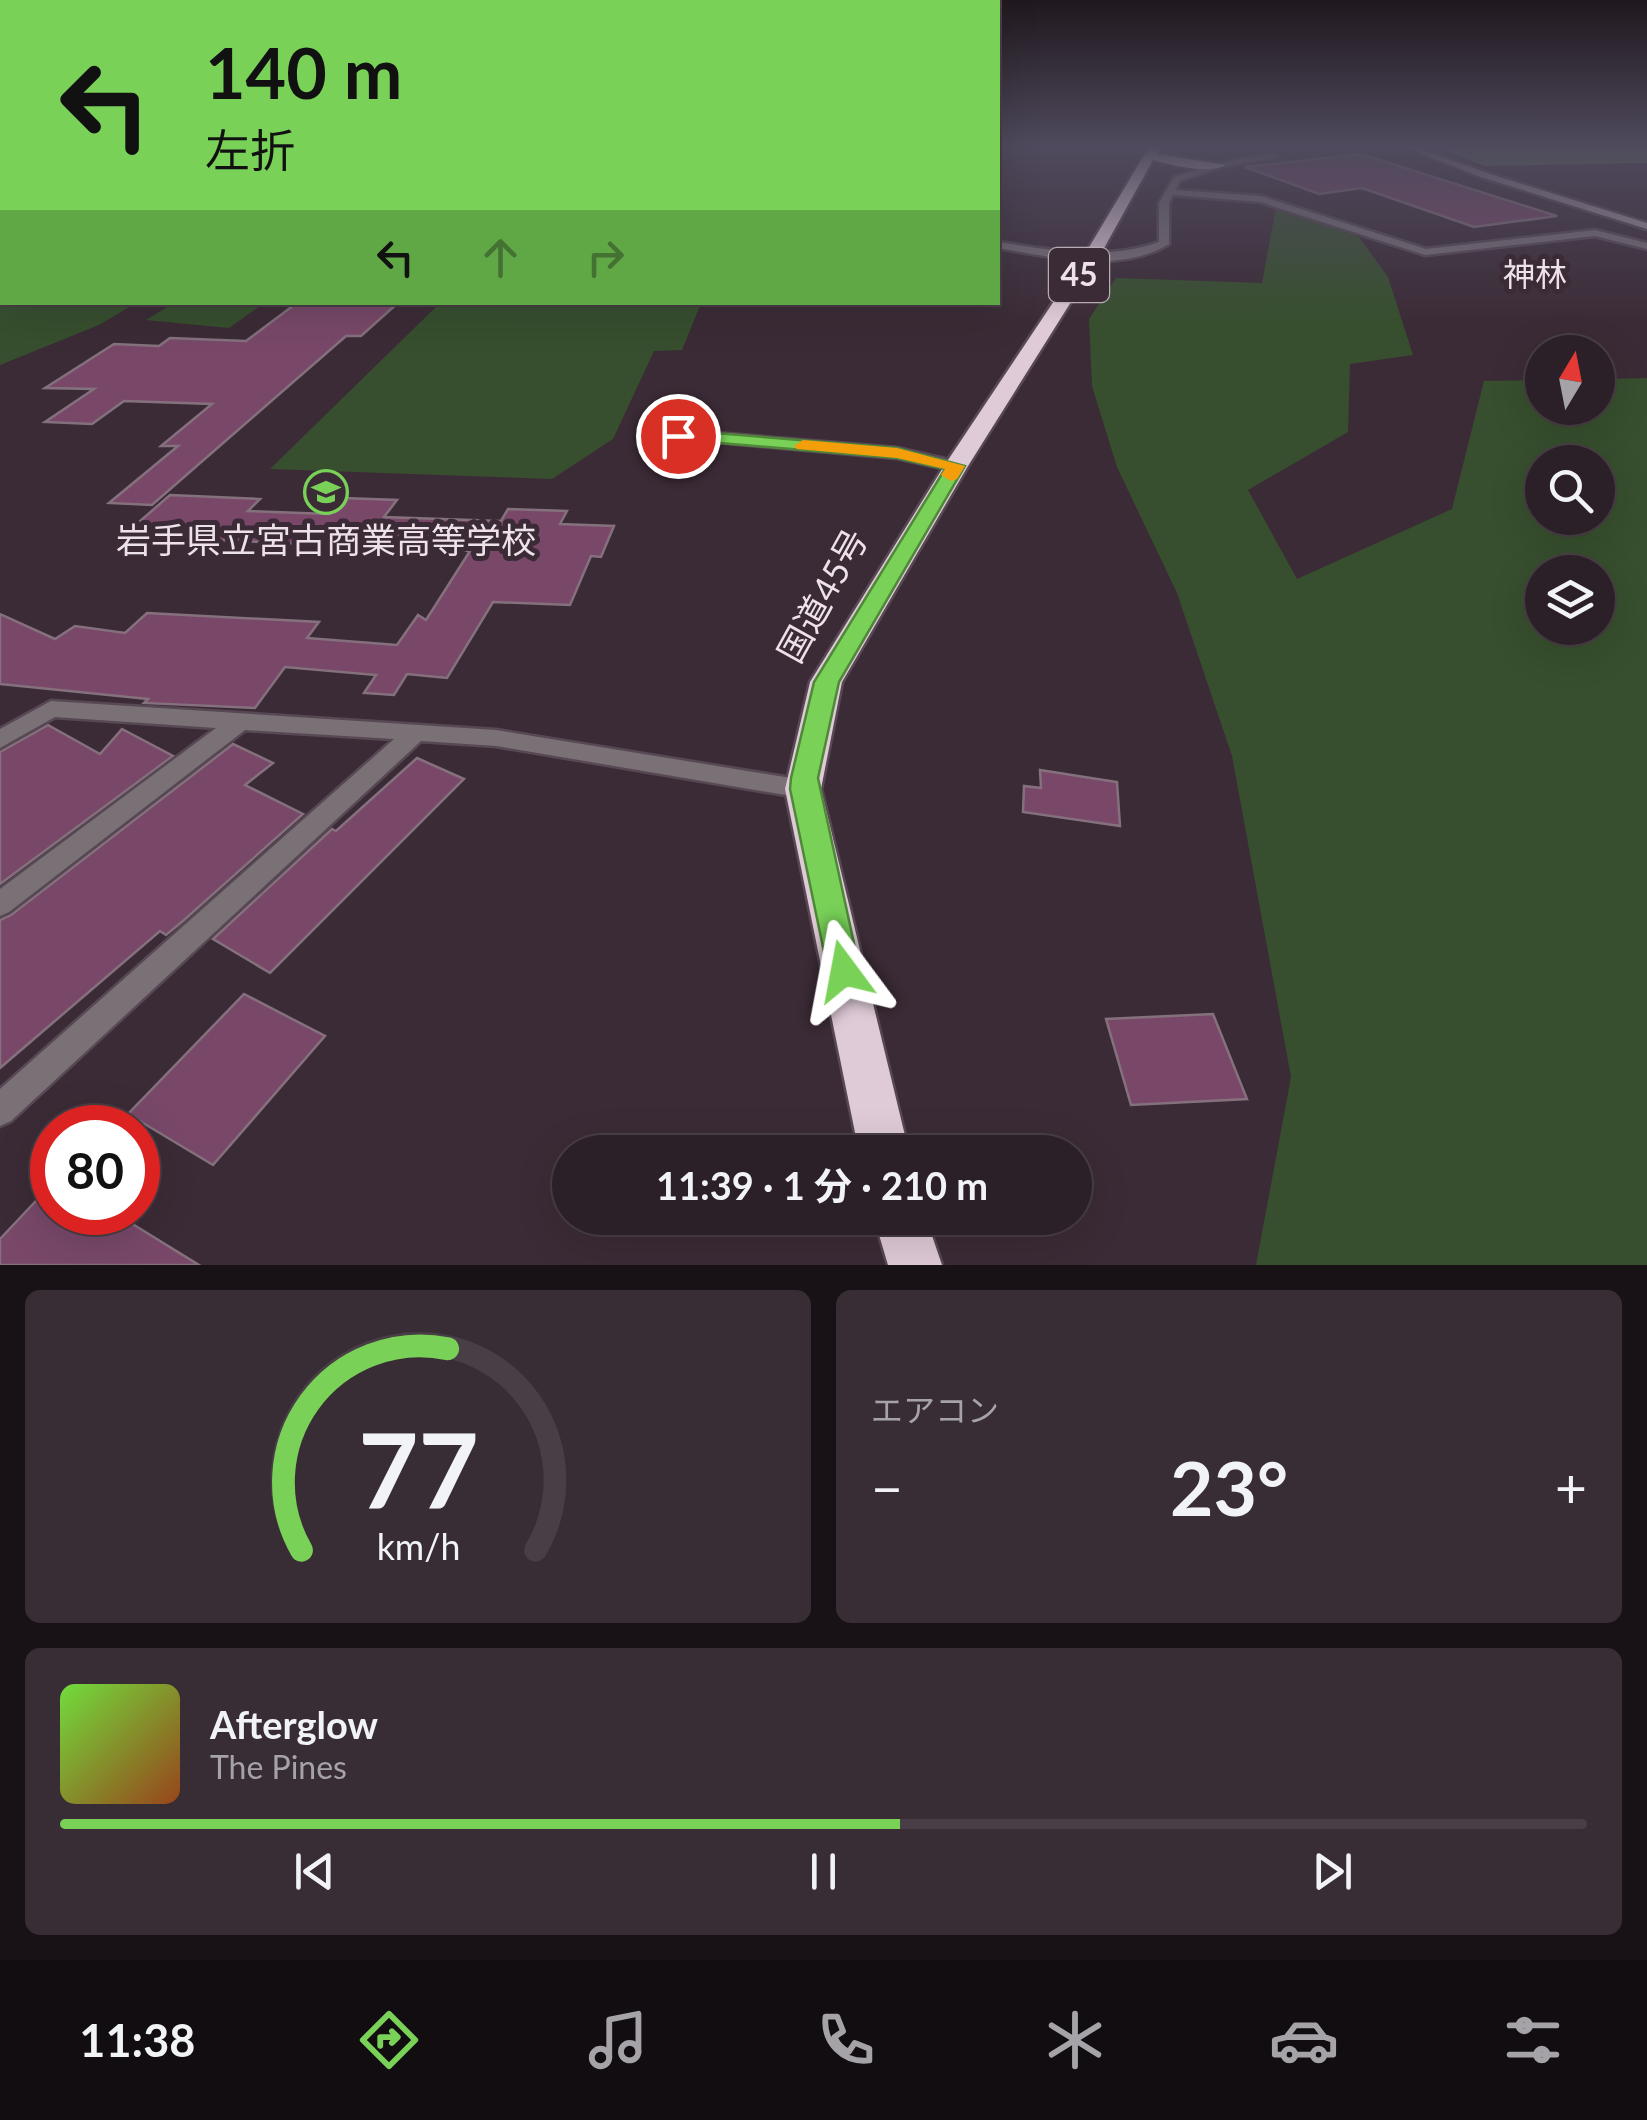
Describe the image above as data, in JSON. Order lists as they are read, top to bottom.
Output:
{
  "streets": {
    "highway": ["45", "国道45号"]
  },
  "districts": ["神林"],
  "places": {
    "school or university": ["岩手県立宮古商業高等学校"]
  },
  "north": "top",
  "page": {
    "turn": ["140 m", "左折"],
    "limit": "80",
    "trip": "11:39 · 1 分 · 210 m",
    "tile": "エアコン",
    "heat": ["−", "23°", "+"],
    "song": ["Afterglow", "The Pines"],
    "tabs": "11:38",
    "gauge": ["77", "km/h"]
  }
}
